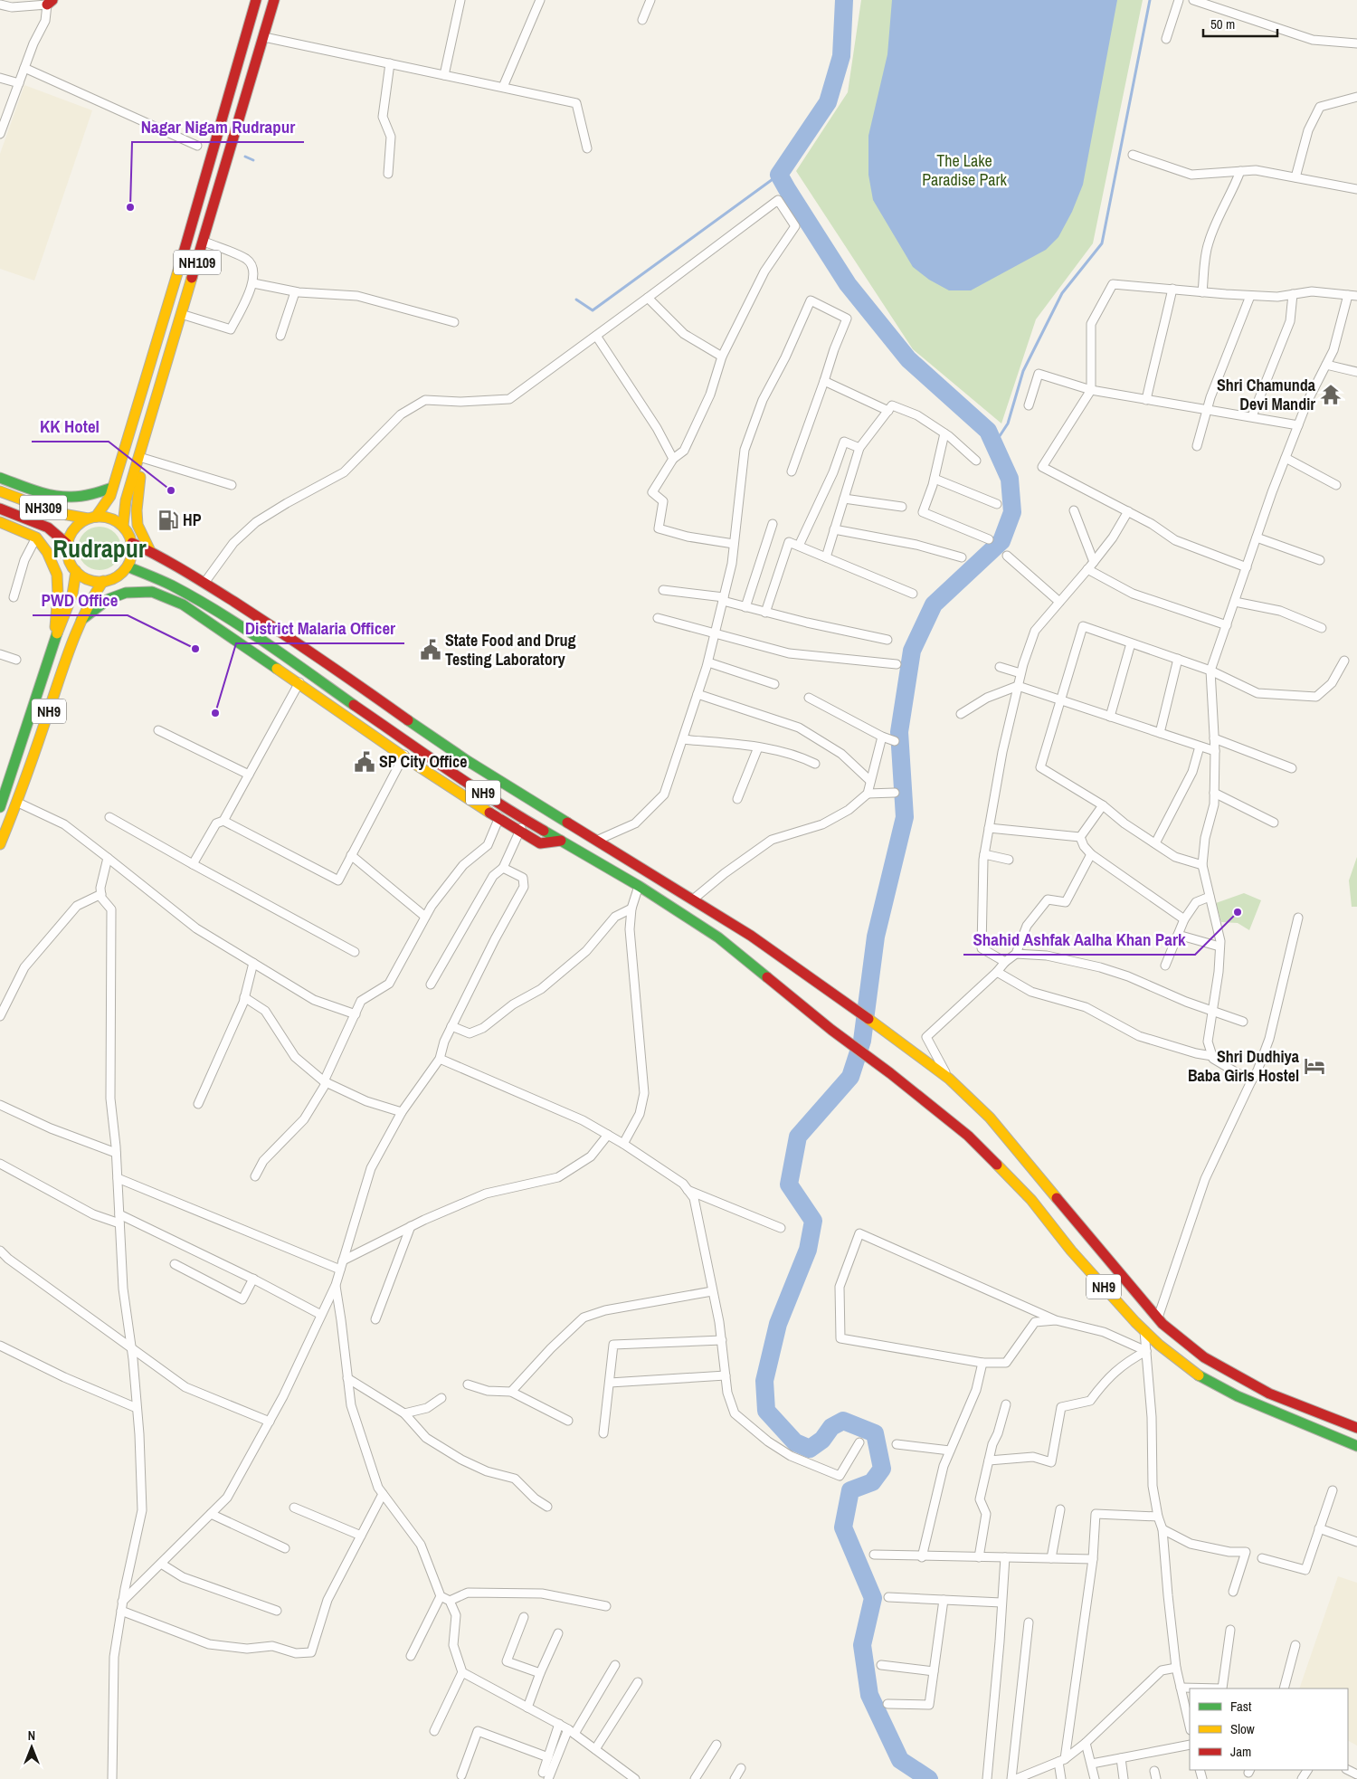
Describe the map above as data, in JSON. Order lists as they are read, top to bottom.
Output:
{
  "streets": {
    "highway": ["NH109", "NH309", "NH9"]
  },
  "crossings": [
    ["NH109", "NH309"],
    ["NH109", "NH9"],
    ["NH309", "NH9"]
  ],
  "districts": ["Rudrapur"],
  "parks": ["The Lake Paradise Park"],
  "places": {
    "other": [
      "Nagar Nigam Rudrapur",
      "KK Hotel",
      "PWD Office",
      "District Malaria Officer",
      "Shahid Ashfak Aalha Khan Park"
    ],
    "temple": ["Shri Chamunda Devi Mandir"],
    "fuel station": ["HP"],
    "public building": ["State Food and Drug Testing Laboratory", "SP City Office"],
    "hotel": ["Shri Dudhiya Baba Girls Hostel"]
  },
  "legend": ["Fast", "Slow", "Jam"],
  "scale_bar": "50 m",
  "north": "top"
}
